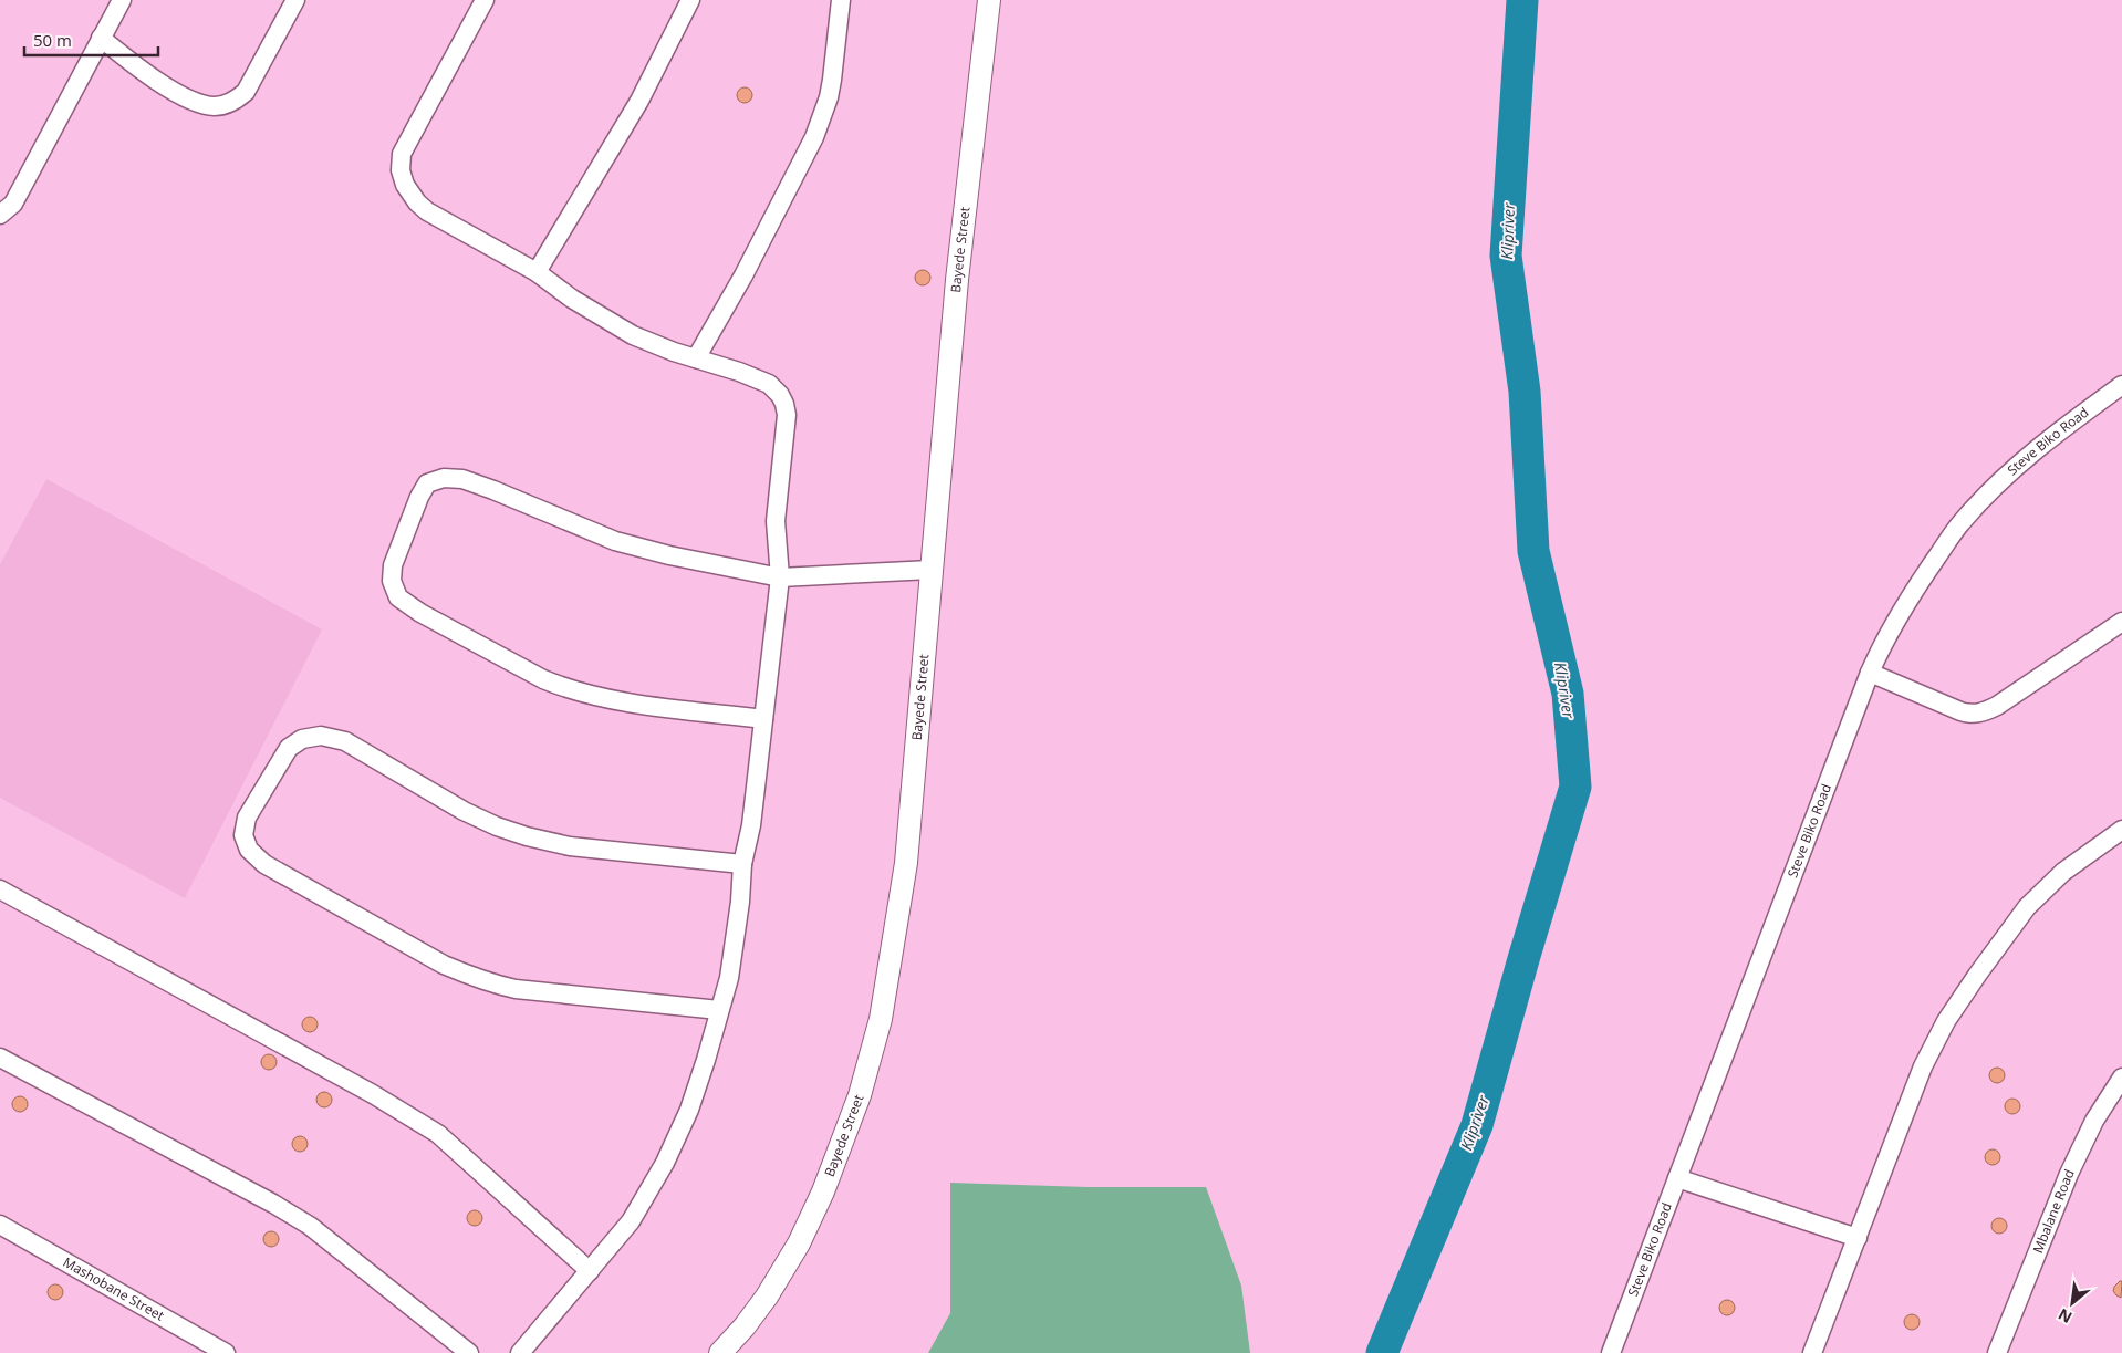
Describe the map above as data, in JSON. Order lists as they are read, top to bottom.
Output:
{
  "streets": {
    "street": [
      "Bayede Street",
      "Steve Biko Road",
      "Mbalane Road",
      "Mashobane Street"
    ]
  },
  "water": ["Klipriver"],
  "scale_bar": "50 m",
  "north": "bottom left"
}
